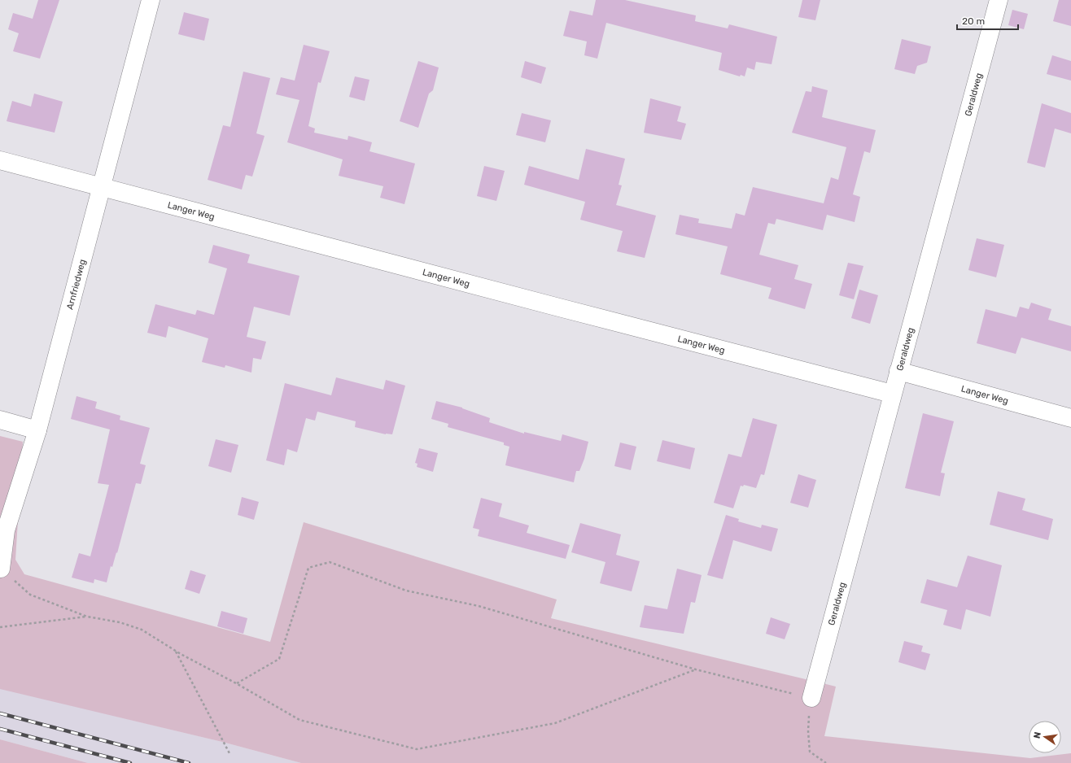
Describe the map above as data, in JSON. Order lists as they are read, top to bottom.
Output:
{
  "streets": {
    "street": ["Geraldweg", "Langer Weg", "Arnfriedweg"]
  },
  "crossings": [
    ["Geraldweg", "Langer Weg"],
    ["Langer Weg", "Arnfriedweg"]
  ],
  "scale_bar": "20 m",
  "north": "left"
}
